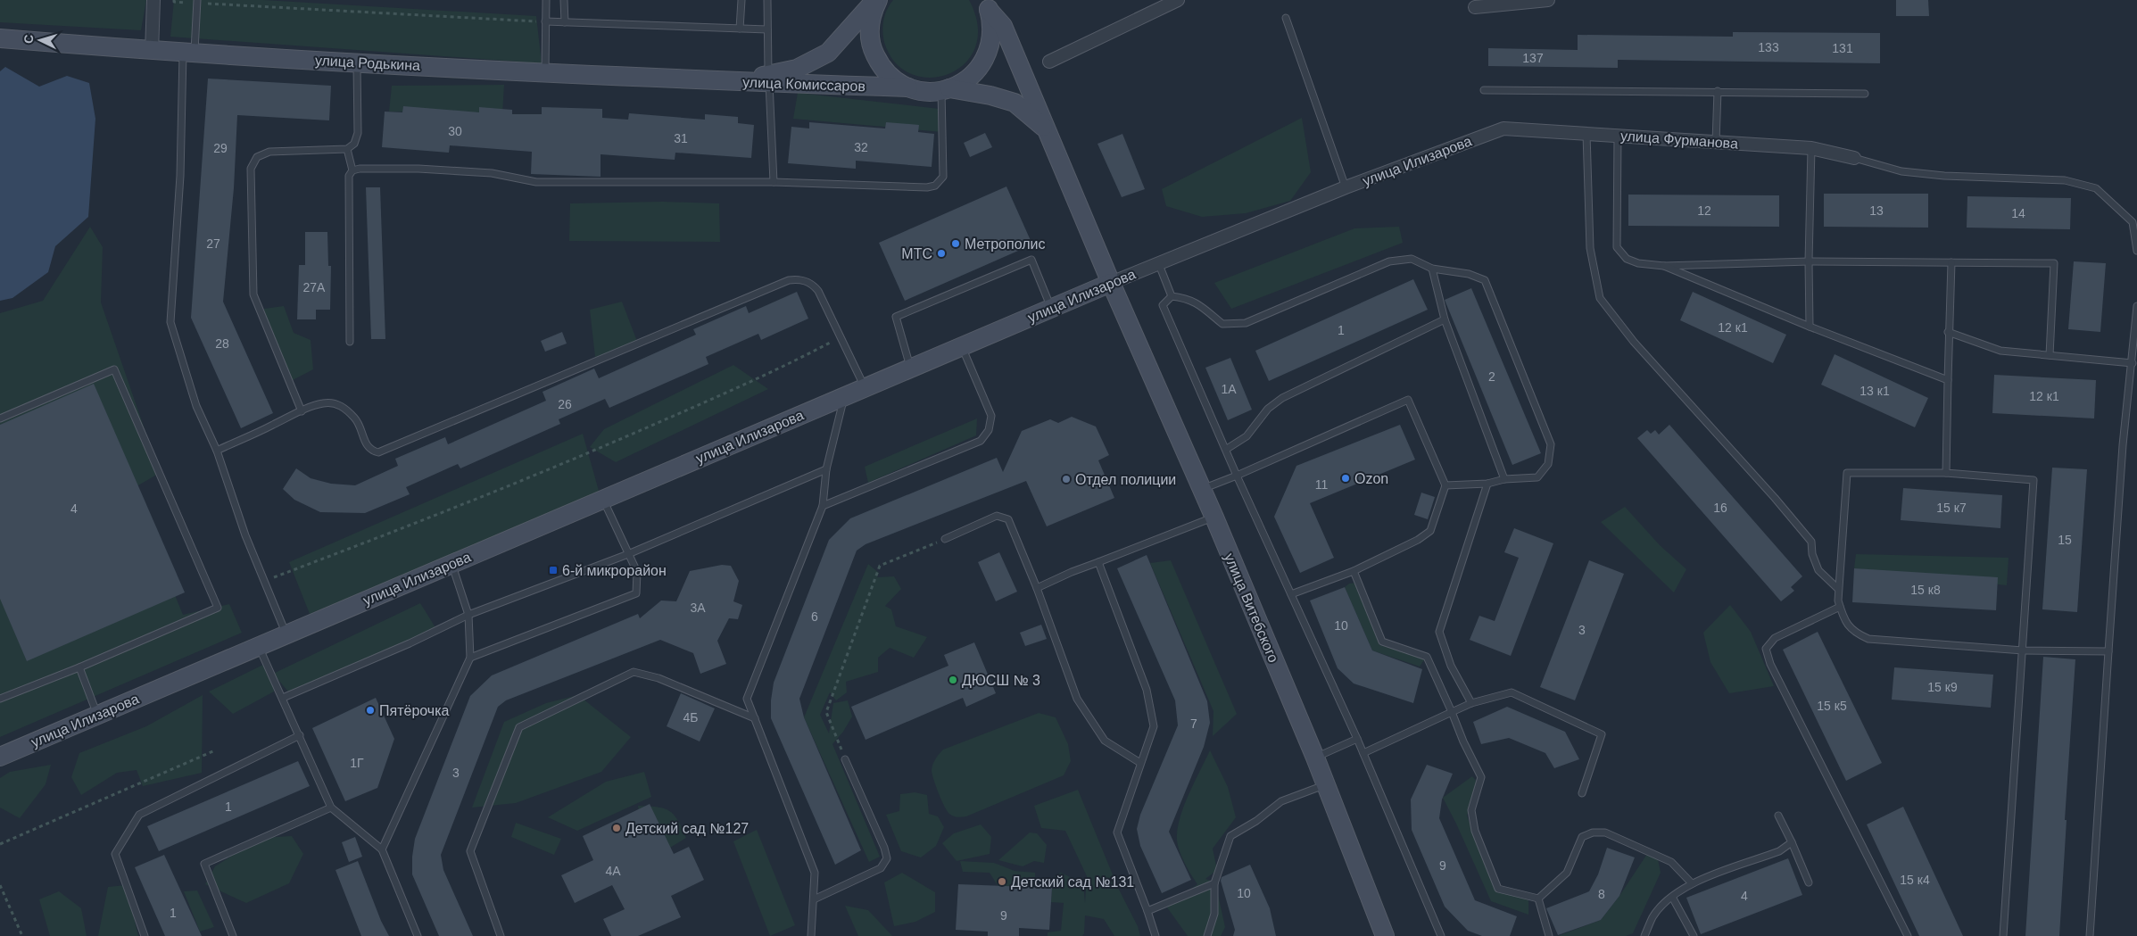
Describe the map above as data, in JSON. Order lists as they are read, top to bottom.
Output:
{
  "streets": {
    "street": [
      "улица Родькина",
      "улица Комиссаров",
      "улица Фурманова",
      "улица Илизарова",
      "улица Витебского"
    ]
  },
  "crossings": [
    ["улица Родькина", "улица Комиссаров"],
    ["улица Комиссаров", "улица Витебского"],
    ["улица Фурманова", "улица Илизарова"],
    ["улица Илизарова", "улица Витебского"]
  ],
  "places": {
    "other": [
      "Метрополис",
      "МТС",
      "Ozon",
      "Отдел полиции",
      "ДЮСШ № 3",
      "Пятёрочка",
      "Детский сад №127",
      "Детский сад №131"
    ],
    "transit": ["6-й микрорайон"]
  },
  "house_numbers": [
    "133",
    "131",
    "137",
    "30",
    "31",
    "32",
    "29",
    "12",
    "13",
    "14",
    "27",
    "27А",
    "12 к1",
    "1",
    "28",
    "2",
    "1А",
    "13 к1",
    "12 к1",
    "26",
    "11",
    "16",
    "15 к7",
    "4",
    "15",
    "15 к8",
    "3А",
    "6",
    "10",
    "3",
    "15 к9",
    "15 к5",
    "4Б",
    "7",
    "1Г",
    "3",
    "1",
    "9",
    "4А",
    "15 к4",
    "10",
    "8",
    "4",
    "1",
    "9"
  ],
  "north": "left"
}
